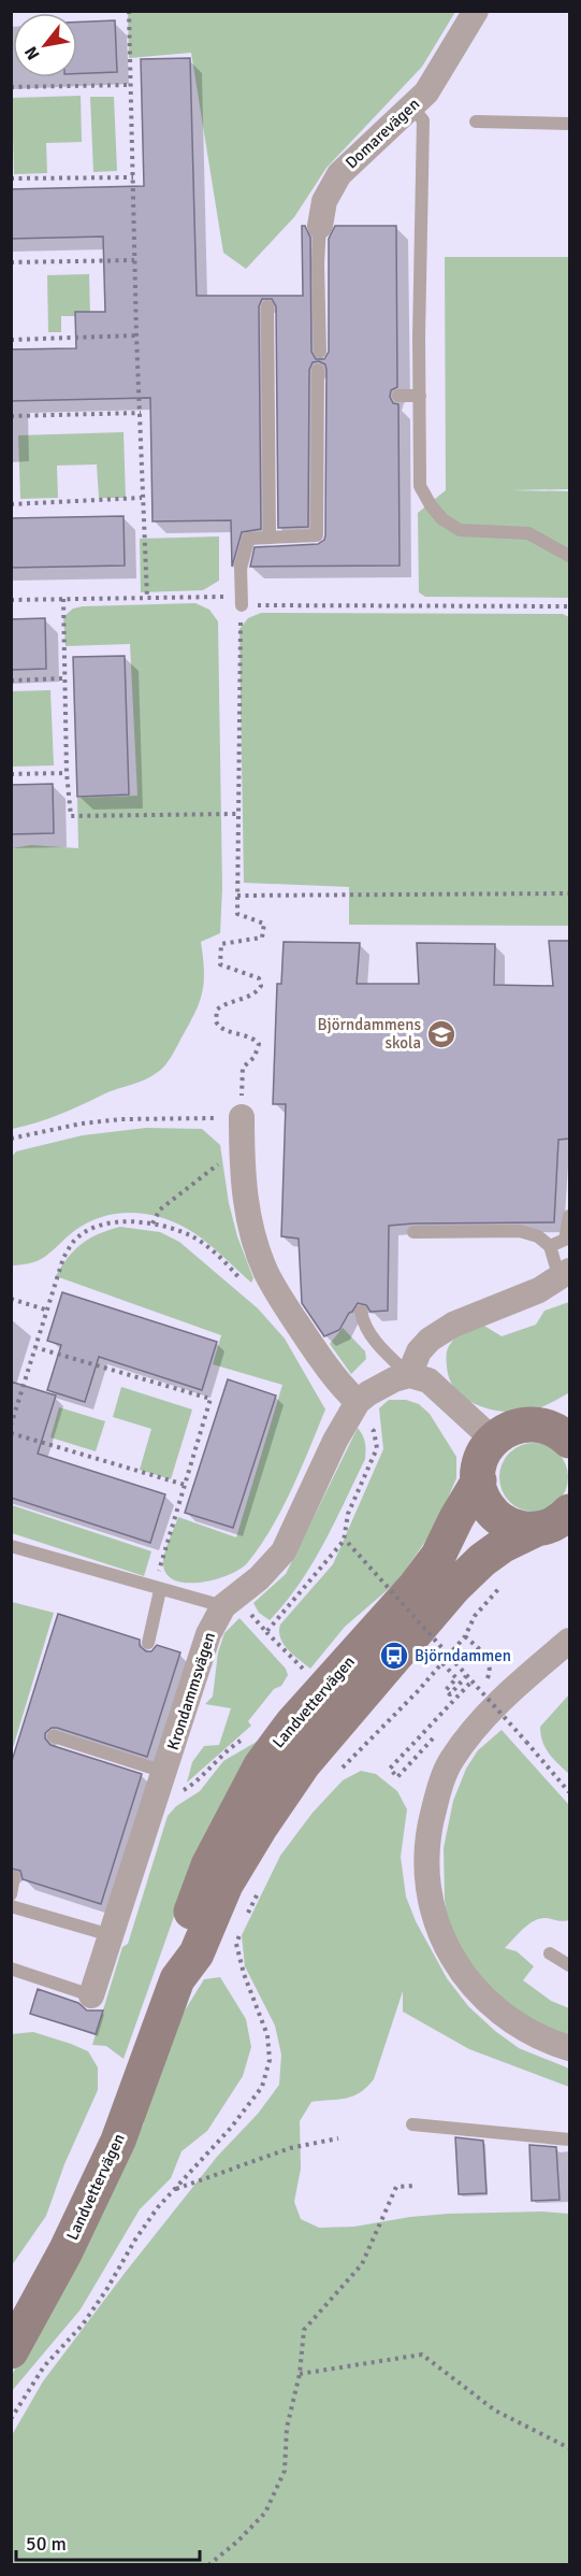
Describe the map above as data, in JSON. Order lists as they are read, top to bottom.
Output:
{
  "streets": {
    "street": ["Domarevägen", "Krondammsvägen", "Landvettervägen"]
  },
  "places": {
    "school or university": ["Björndammens skola"],
    "bus stop": ["Björndammen"]
  },
  "scale_bar": "50 m",
  "north": "bottom left"
}
